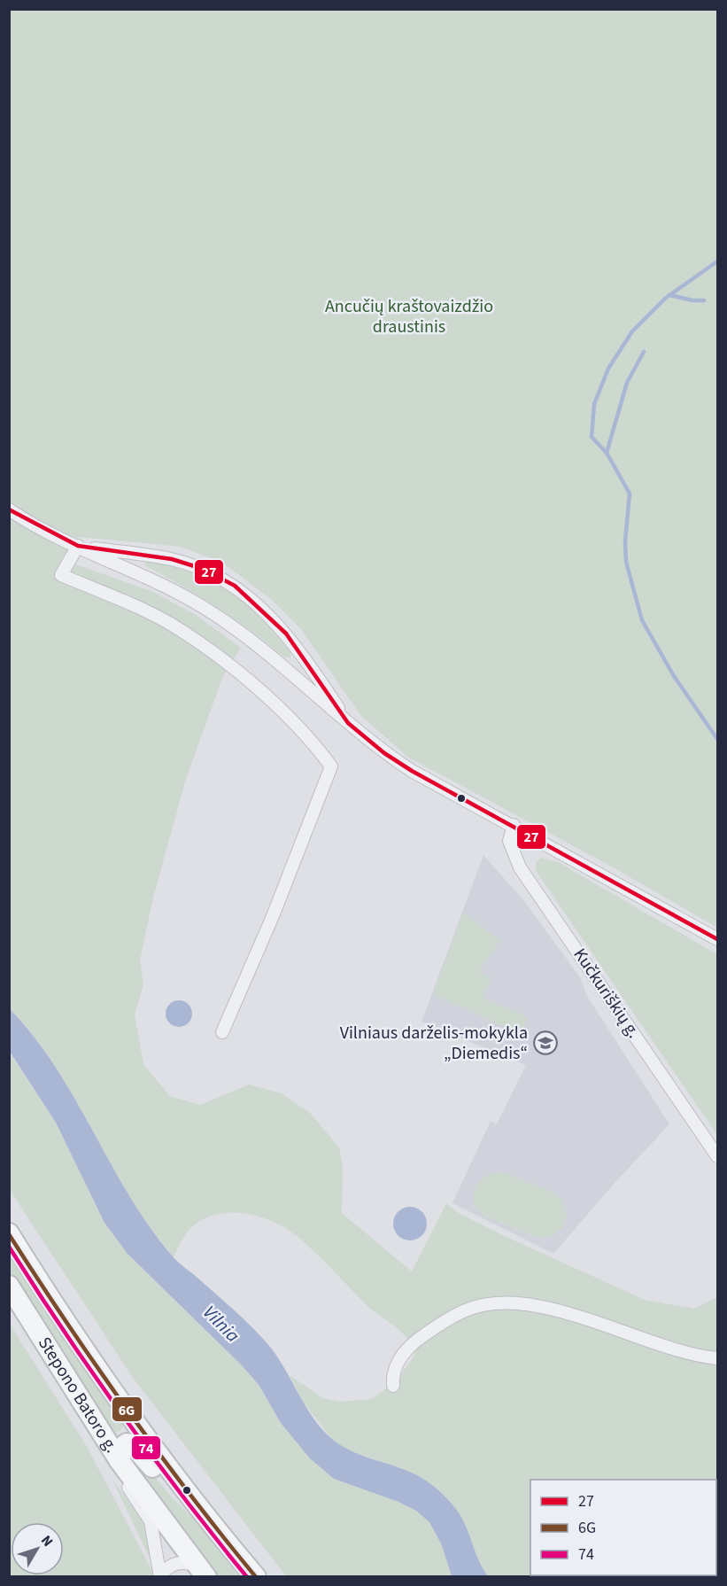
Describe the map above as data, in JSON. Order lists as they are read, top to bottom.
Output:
{
  "streets": {
    "main road": ["Stepono Batoro g."],
    "street": ["Kučkuriškių g."]
  },
  "water": ["Vilnia"],
  "parks": ["Ancučių kraštovaizdžio draustinis"],
  "places": {
    "school or university": ["Vilniaus darželis-mokykla „Diemedis“"]
  },
  "lines": ["transit line 27", "transit line 6G", "transit line 74"],
  "legend": ["27", "6G", "74"],
  "north": "top right"
}
